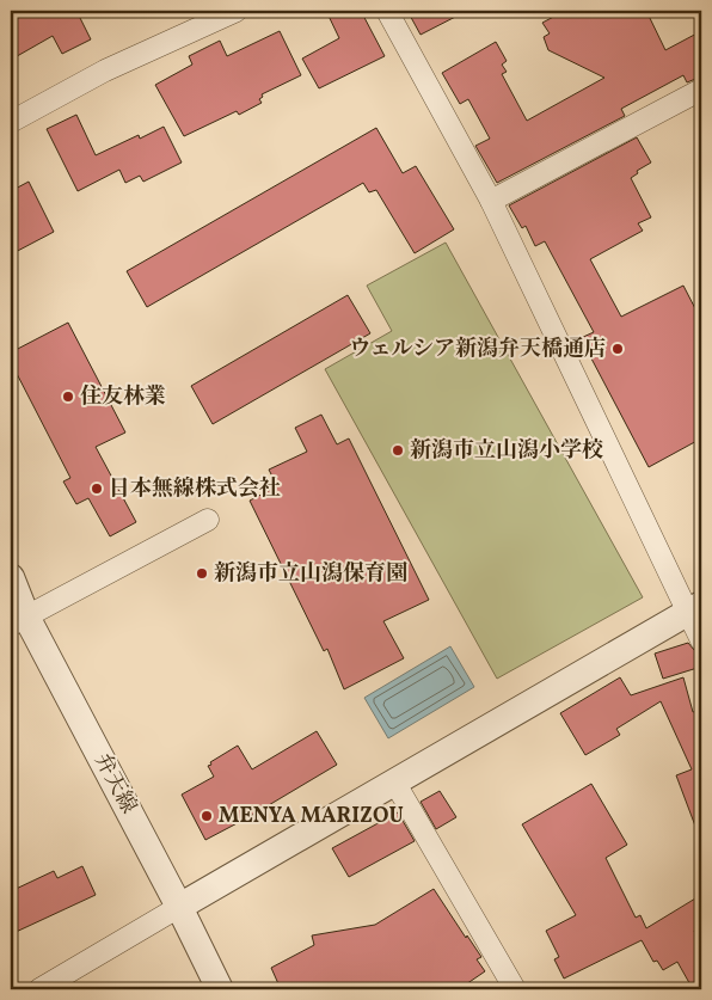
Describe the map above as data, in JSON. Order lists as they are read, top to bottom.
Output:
{
  "streets": {
    "street": ["弁天線"]
  },
  "places": [
    "ウェルシア新潟弁天橋通店",
    "住友林業",
    "新潟市立山潟小学校",
    "日本無線株式会社",
    "新潟市立山潟保育園",
    "MENYA MARIZOU"
  ]
}
